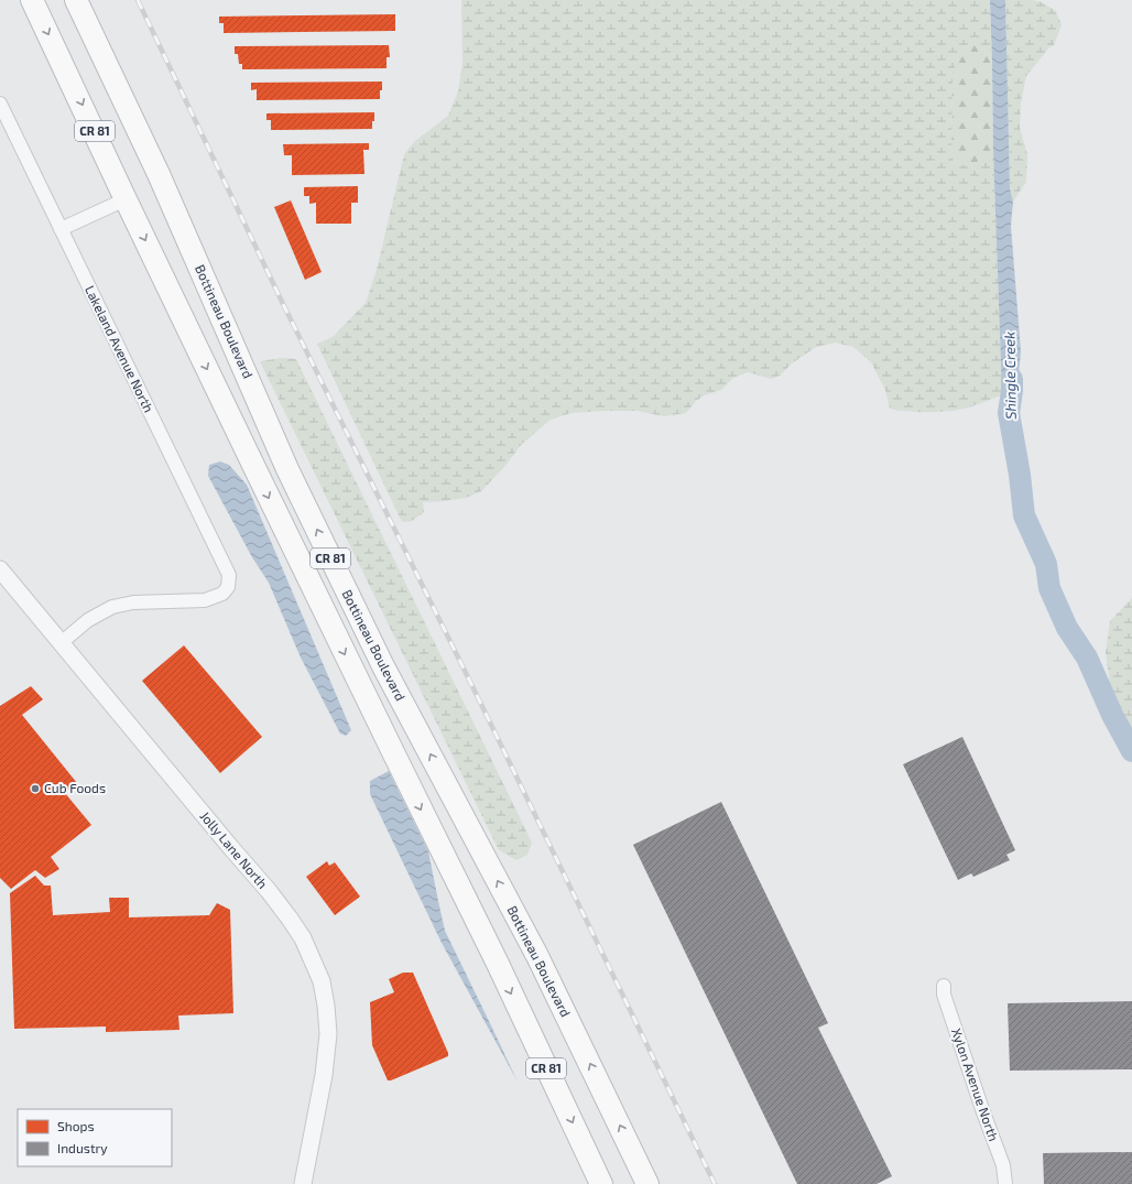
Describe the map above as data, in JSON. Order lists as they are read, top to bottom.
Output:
{
  "streets": {
    "highway": ["CR 81", "Bottineau Boulevard"],
    "street": ["Lakeland Avenue North", "Jolly Lane North", "Xylon Avenue North"]
  },
  "crossings": [
    ["Lakeland Avenue North", "Jolly Lane North"]
  ],
  "water": ["Shingle Creek"],
  "places": ["Cub Foods"],
  "legend": ["Shops", "Industry"]
}
